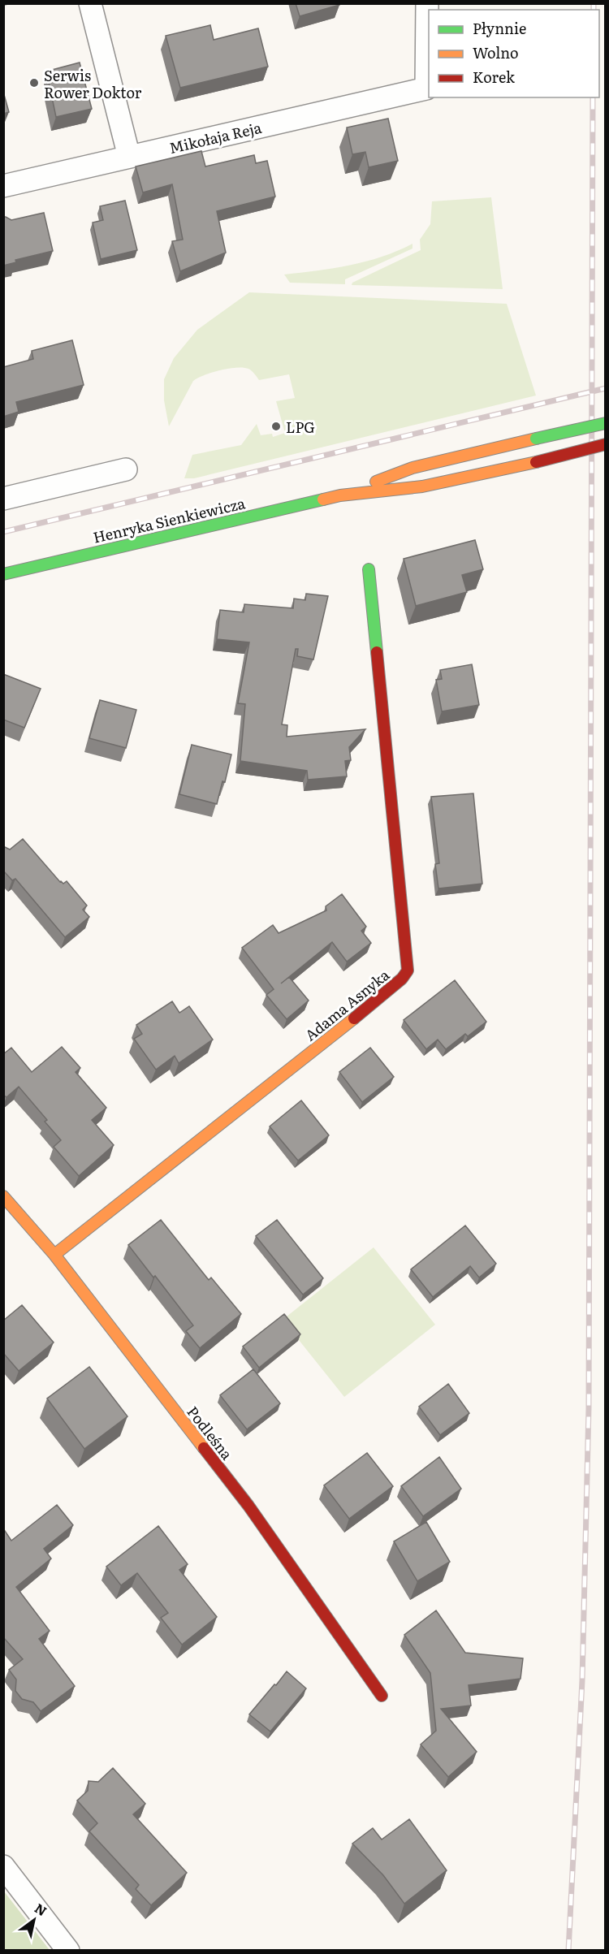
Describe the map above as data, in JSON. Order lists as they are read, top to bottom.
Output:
{
  "streets": {
    "street": [
      "Mikołaja Reja",
      "Henryka Sienkiewicza",
      "Adama Asnyka",
      "Podleśna"
    ]
  },
  "crossings": [
    ["Adama Asnyka", "Podleśna"]
  ],
  "places": ["Serwis Rower Doktor", "LPG"],
  "legend": ["Płynnie", "Wolno", "Korek"],
  "north": "top right"
}
